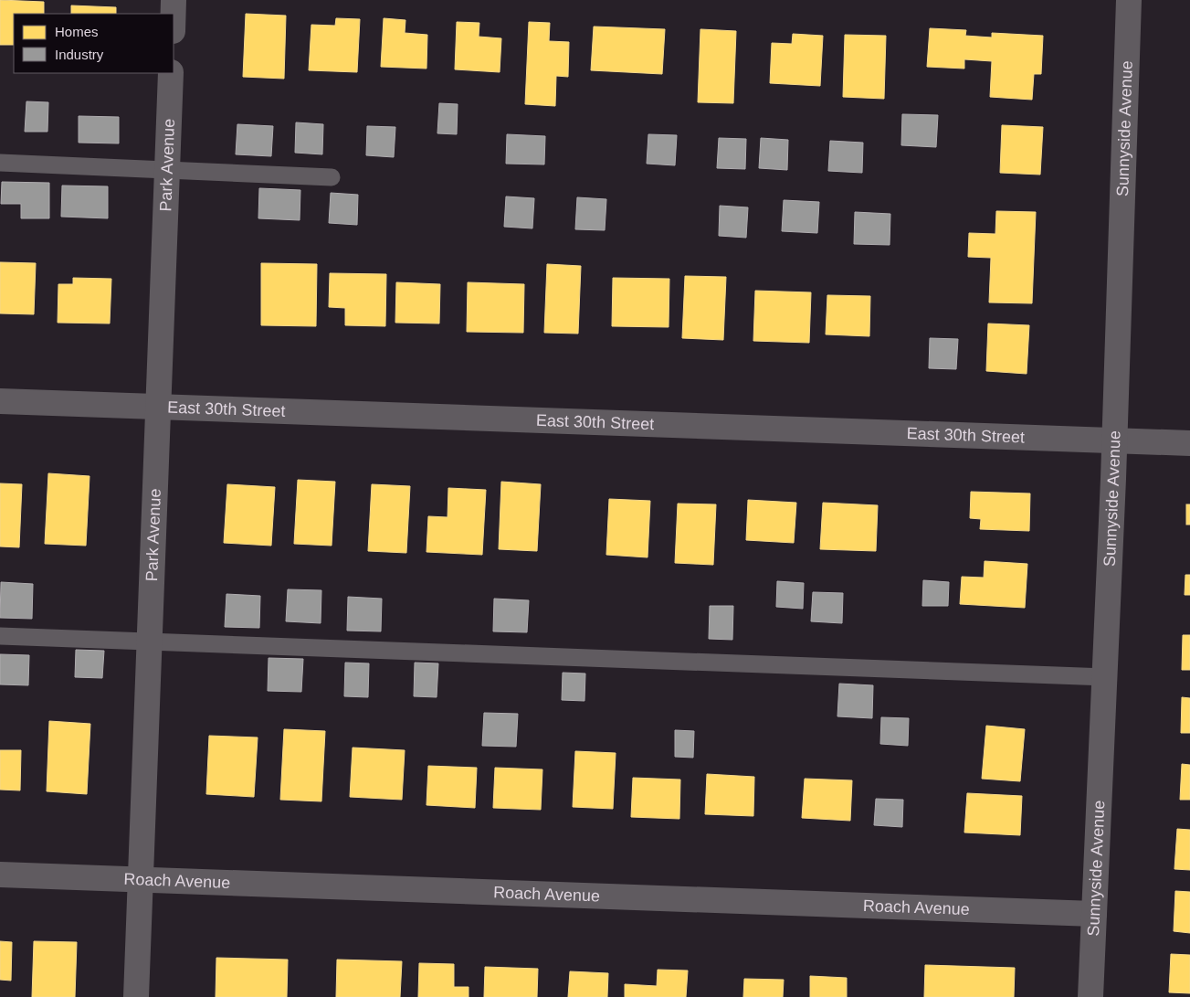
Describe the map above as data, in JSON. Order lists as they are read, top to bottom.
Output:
{
  "streets": {
    "street": [
      "Sunnyside Avenue",
      "Park Avenue",
      "East 30th Street",
      "Roach Avenue"
    ]
  },
  "crossings": [
    ["Sunnyside Avenue", "East 30th Street"],
    ["Sunnyside Avenue", "Roach Avenue"],
    ["Park Avenue", "East 30th Street"],
    ["Park Avenue", "Roach Avenue"]
  ],
  "legend": ["Homes", "Industry"]
}
